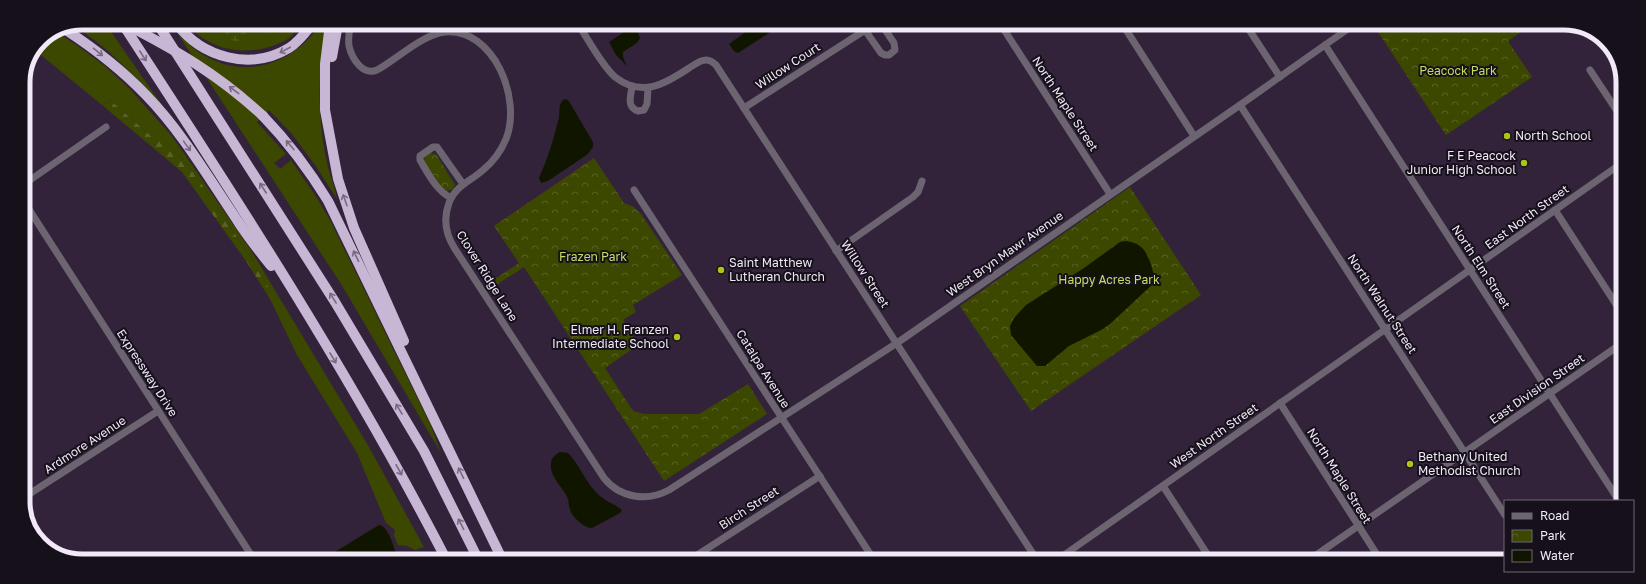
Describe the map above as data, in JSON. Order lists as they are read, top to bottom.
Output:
{
  "streets": {
    "street": [
      "Willow Court",
      "North Maple Street",
      "East North Street",
      "West Bryn Mawr Avenue",
      "North Elm Street",
      "Willow Street",
      "Clover Ridge Lane",
      "North Walnut Street",
      "Catalpa Avenue",
      "Expressway Drive",
      "East Division Street",
      "West North Street",
      "Ardmore Avenue",
      "Birch Street"
    ]
  },
  "crossings": [
    ["Willow Court", "Willow Street"],
    ["North Maple Street", "West Bryn Mawr Avenue"],
    ["North Maple Street", "East Division Street"],
    ["North Maple Street", "West North Street"],
    ["East North Street", "North Elm Street"],
    ["East North Street", "North Walnut Street"],
    ["East North Street", "West North Street"],
    ["West Bryn Mawr Avenue", "North Elm Street"],
    ["West Bryn Mawr Avenue", "Willow Street"],
    ["West Bryn Mawr Avenue", "Clover Ridge Lane"],
    ["West Bryn Mawr Avenue", "North Walnut Street"],
    ["West Bryn Mawr Avenue", "Catalpa Avenue"],
    ["North Elm Street", "East Division Street"],
    ["Clover Ridge Lane", "Catalpa Avenue"],
    ["North Walnut Street", "East Division Street"],
    ["North Walnut Street", "West North Street"],
    ["Catalpa Avenue", "Birch Street"],
    ["Expressway Drive", "Ardmore Avenue"]
  ],
  "parks": ["Peacock Park", "Frazen Park", "Happy Acres Park"],
  "places": [
    "North School",
    "F E Peacock Junior High School",
    "Saint Matthew Lutheran Church",
    "Elmer H. Franzen Intermediate School",
    "Bethany United Methodist Church"
  ],
  "legend": ["Road", "Park", "Water"]
}
